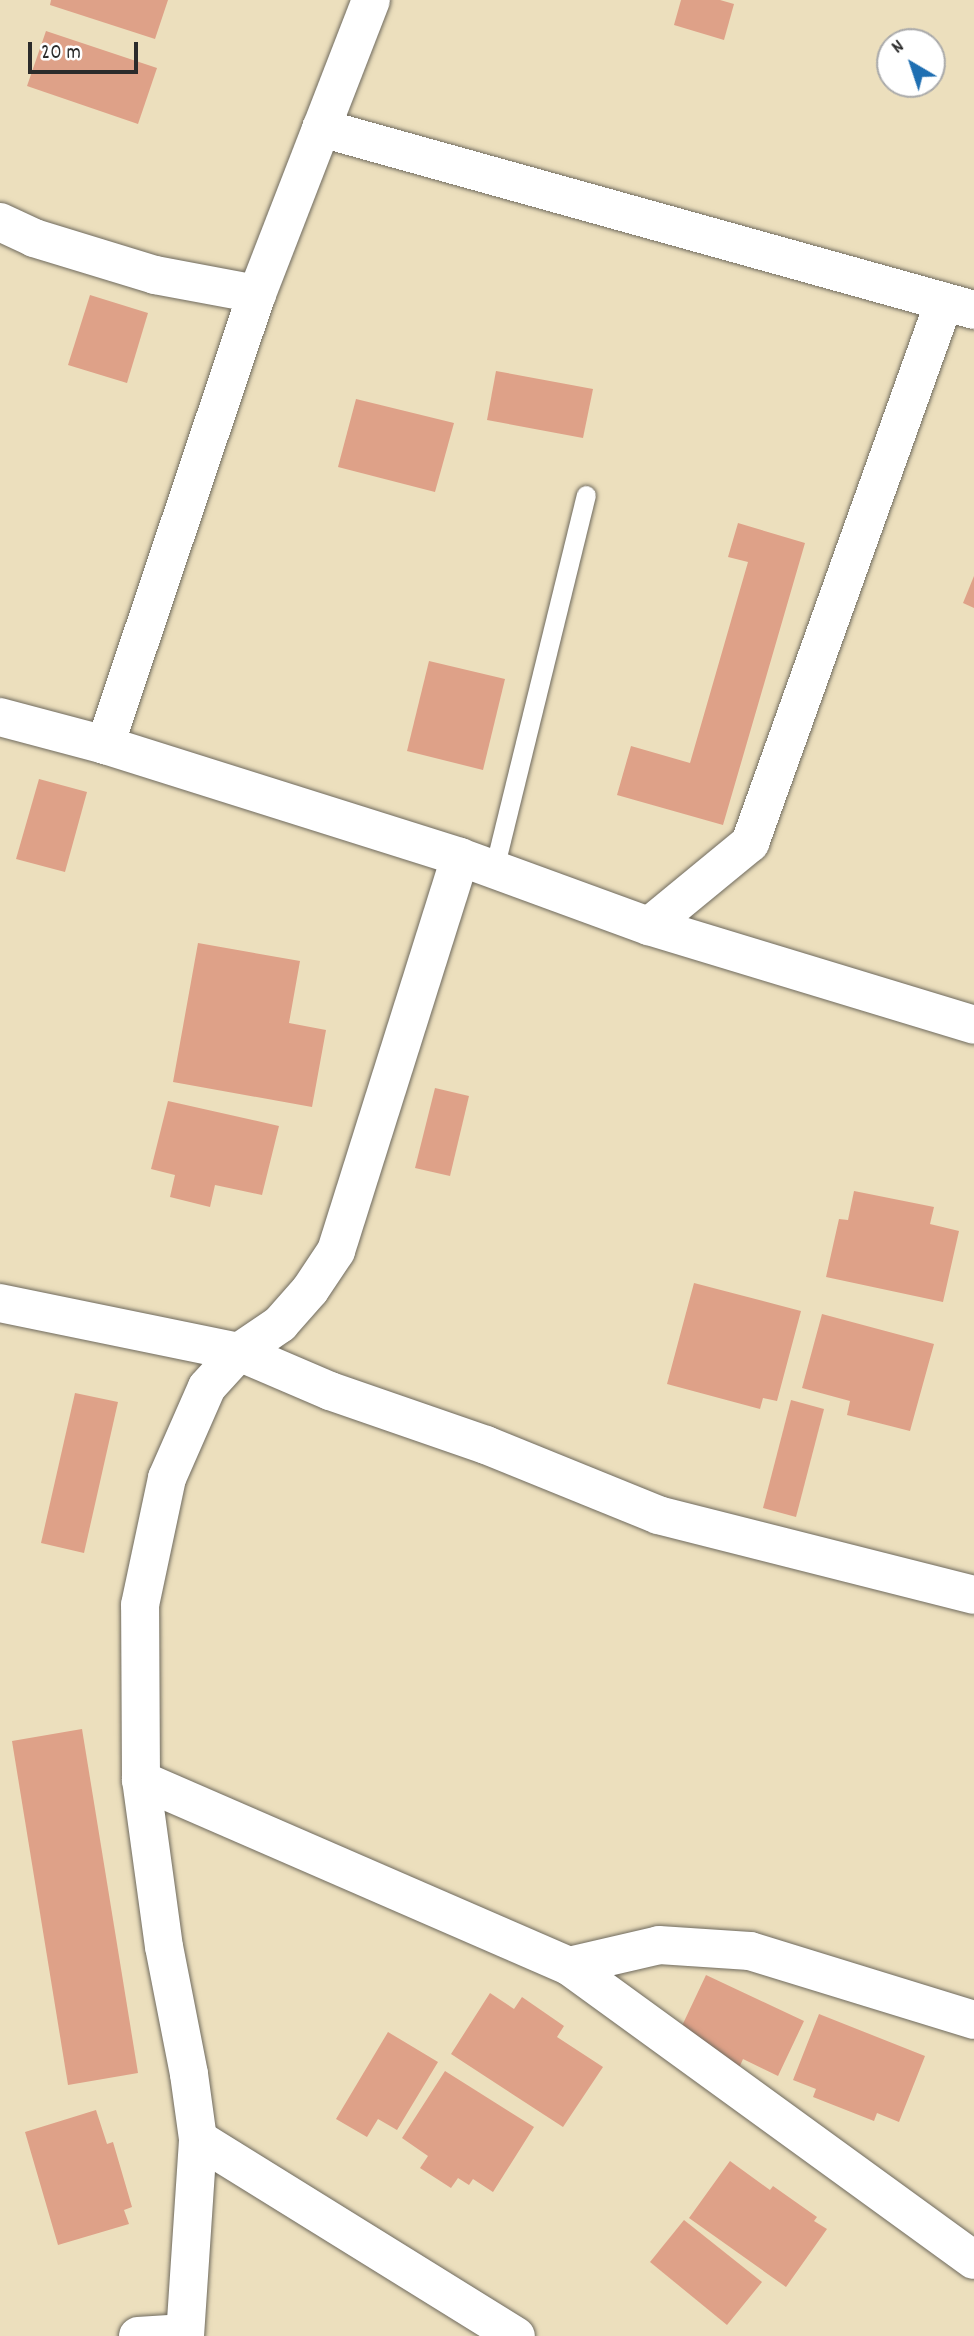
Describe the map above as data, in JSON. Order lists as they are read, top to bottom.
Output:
{
  "scale_bar": "20 m",
  "north": "top left"
}
